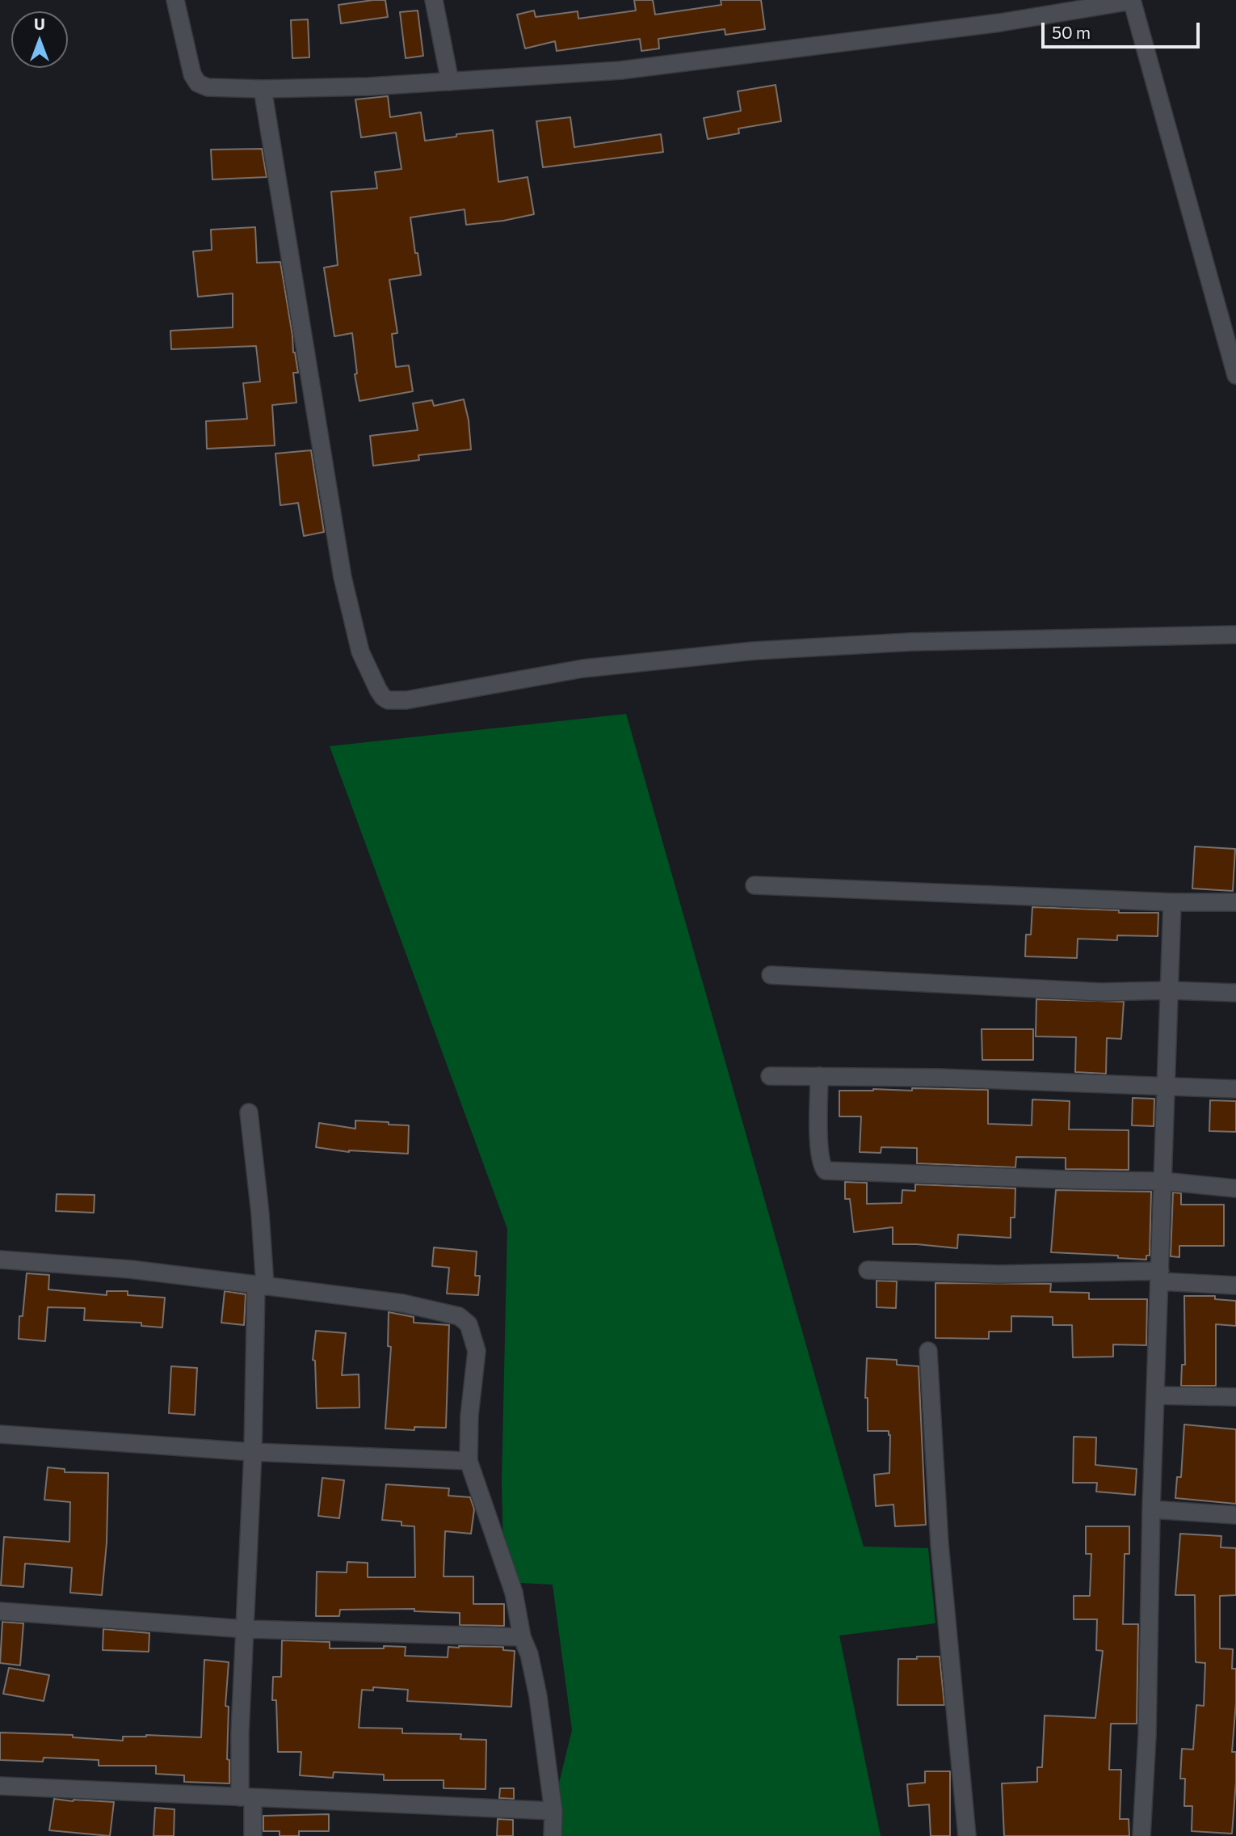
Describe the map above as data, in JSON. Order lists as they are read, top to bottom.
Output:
{
  "scale_bar": "50 m",
  "north": "top"
}
